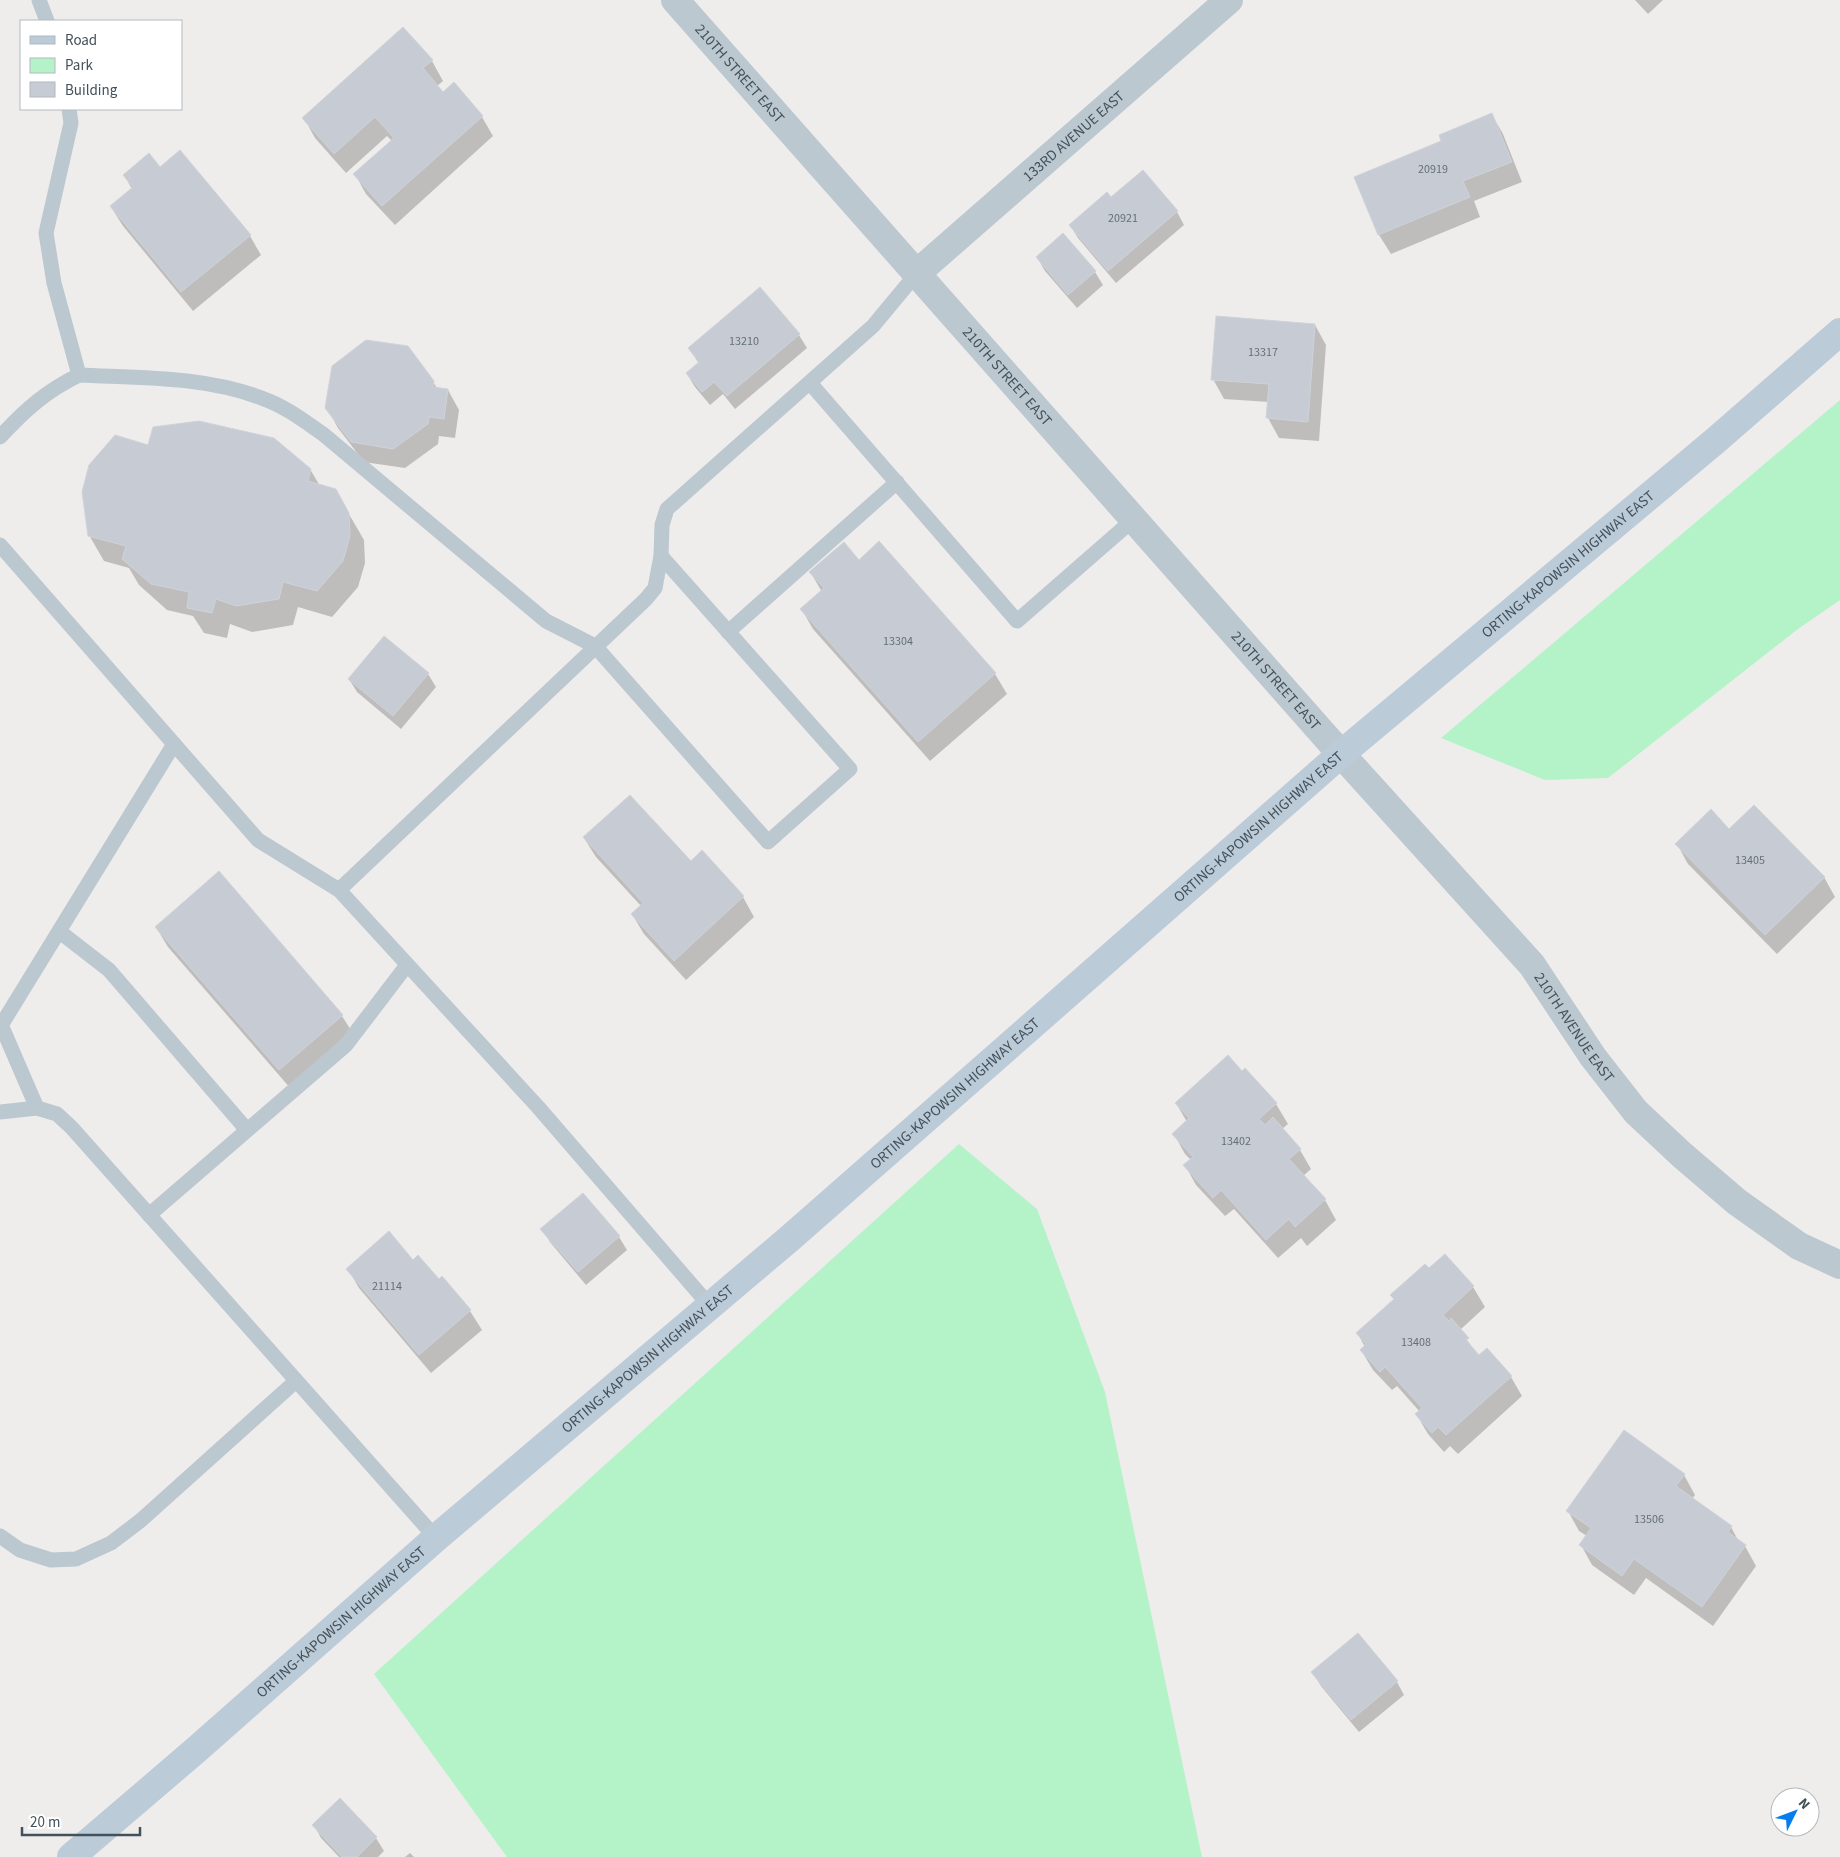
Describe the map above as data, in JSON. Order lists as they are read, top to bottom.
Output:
{
  "streets": {
    "main road": ["ORTING-KAPOWSIN HIGHWAY EAST"],
    "street": ["210TH STREET EAST", "133RD AVENUE EAST", "210TH AVENUE EAST"]
  },
  "crossings": [
    ["210TH STREET EAST", "133RD AVENUE EAST"],
    ["210TH STREET EAST", "ORTING-KAPOWSIN HIGHWAY EAST"],
    ["210TH STREET EAST", "210TH AVENUE EAST"],
    ["ORTING-KAPOWSIN HIGHWAY EAST", "210TH AVENUE EAST"]
  ],
  "house_numbers": [
    "20919",
    "20921",
    "13210",
    "13317",
    "13304",
    "13405",
    "13402",
    "21114",
    "13408",
    "13506"
  ],
  "legend": ["Road", "Park", "Building"],
  "scale_bar": "20 m",
  "north": "top right"
}
